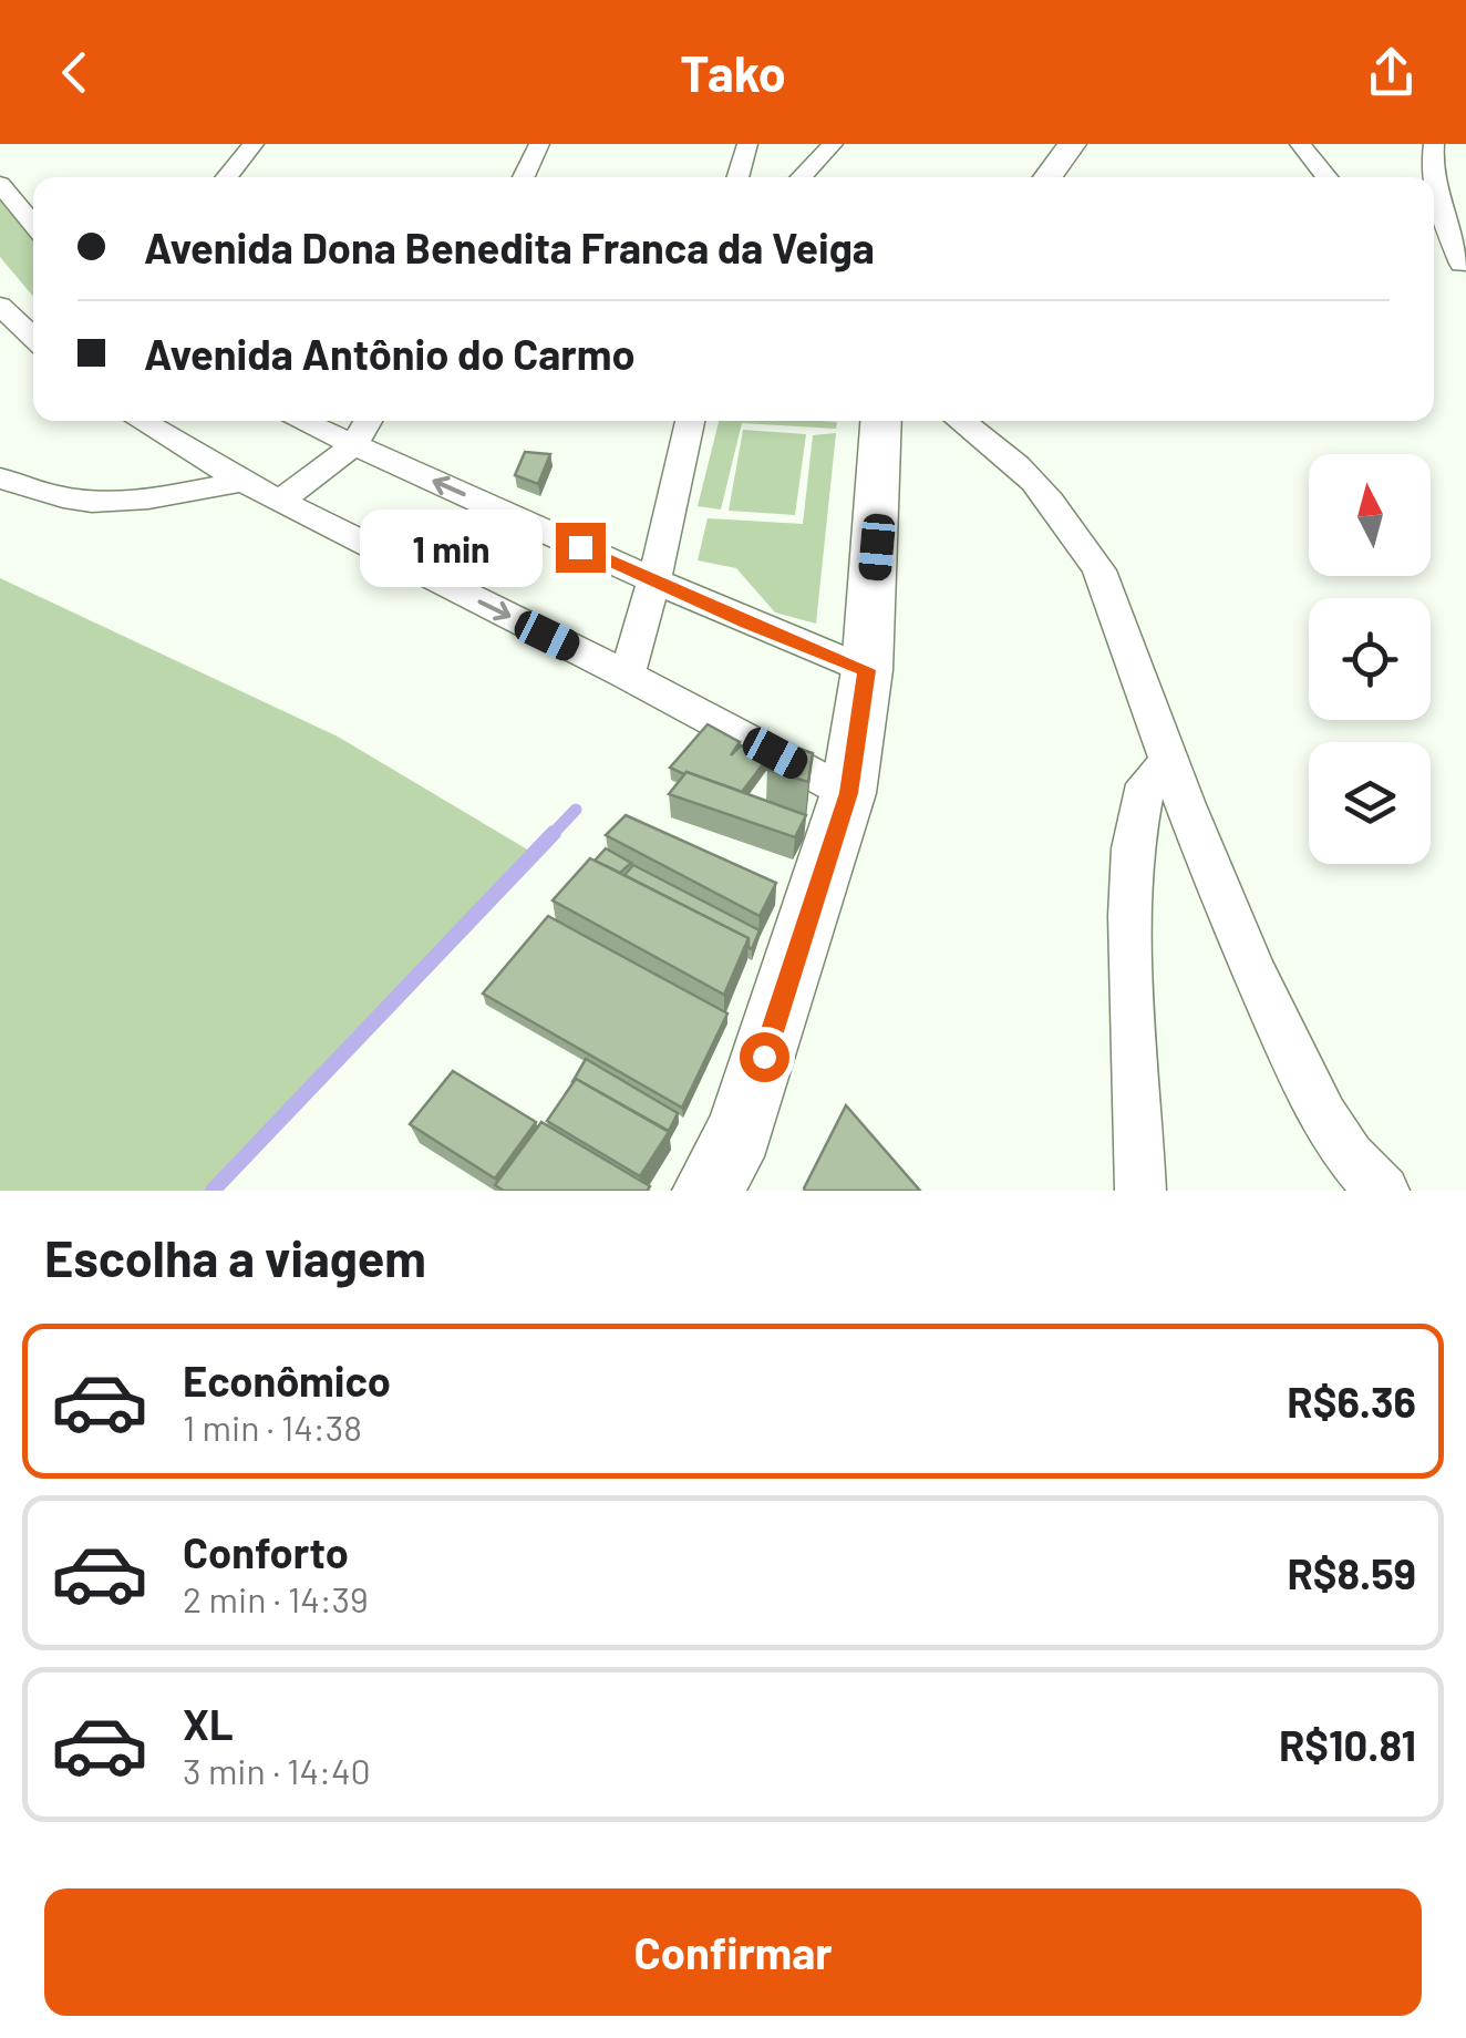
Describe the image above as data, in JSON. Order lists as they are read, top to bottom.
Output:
{
  "north": "top",
  "page": {
    "header": "Tako",
    "banner": ["Avenida Dona Benedita Franca da Veiga", "Avenida Antônio do Carmo"],
    "bubble": "1 min",
    "heading": "Escolha a viagem",
    "list": [
      {
        "name": "Econômico",
        "note": "1 min · 14:38",
        "value": "R$6.36"
      },
      {
        "name": "Conforto",
        "note": "2 min · 14:39",
        "value": "R$8.59"
      },
      {
        "name": "XL",
        "note": "3 min · 14:40",
        "value": "R$10.81"
      }
    ],
    "buttons": "Confirmar"
  }
}
